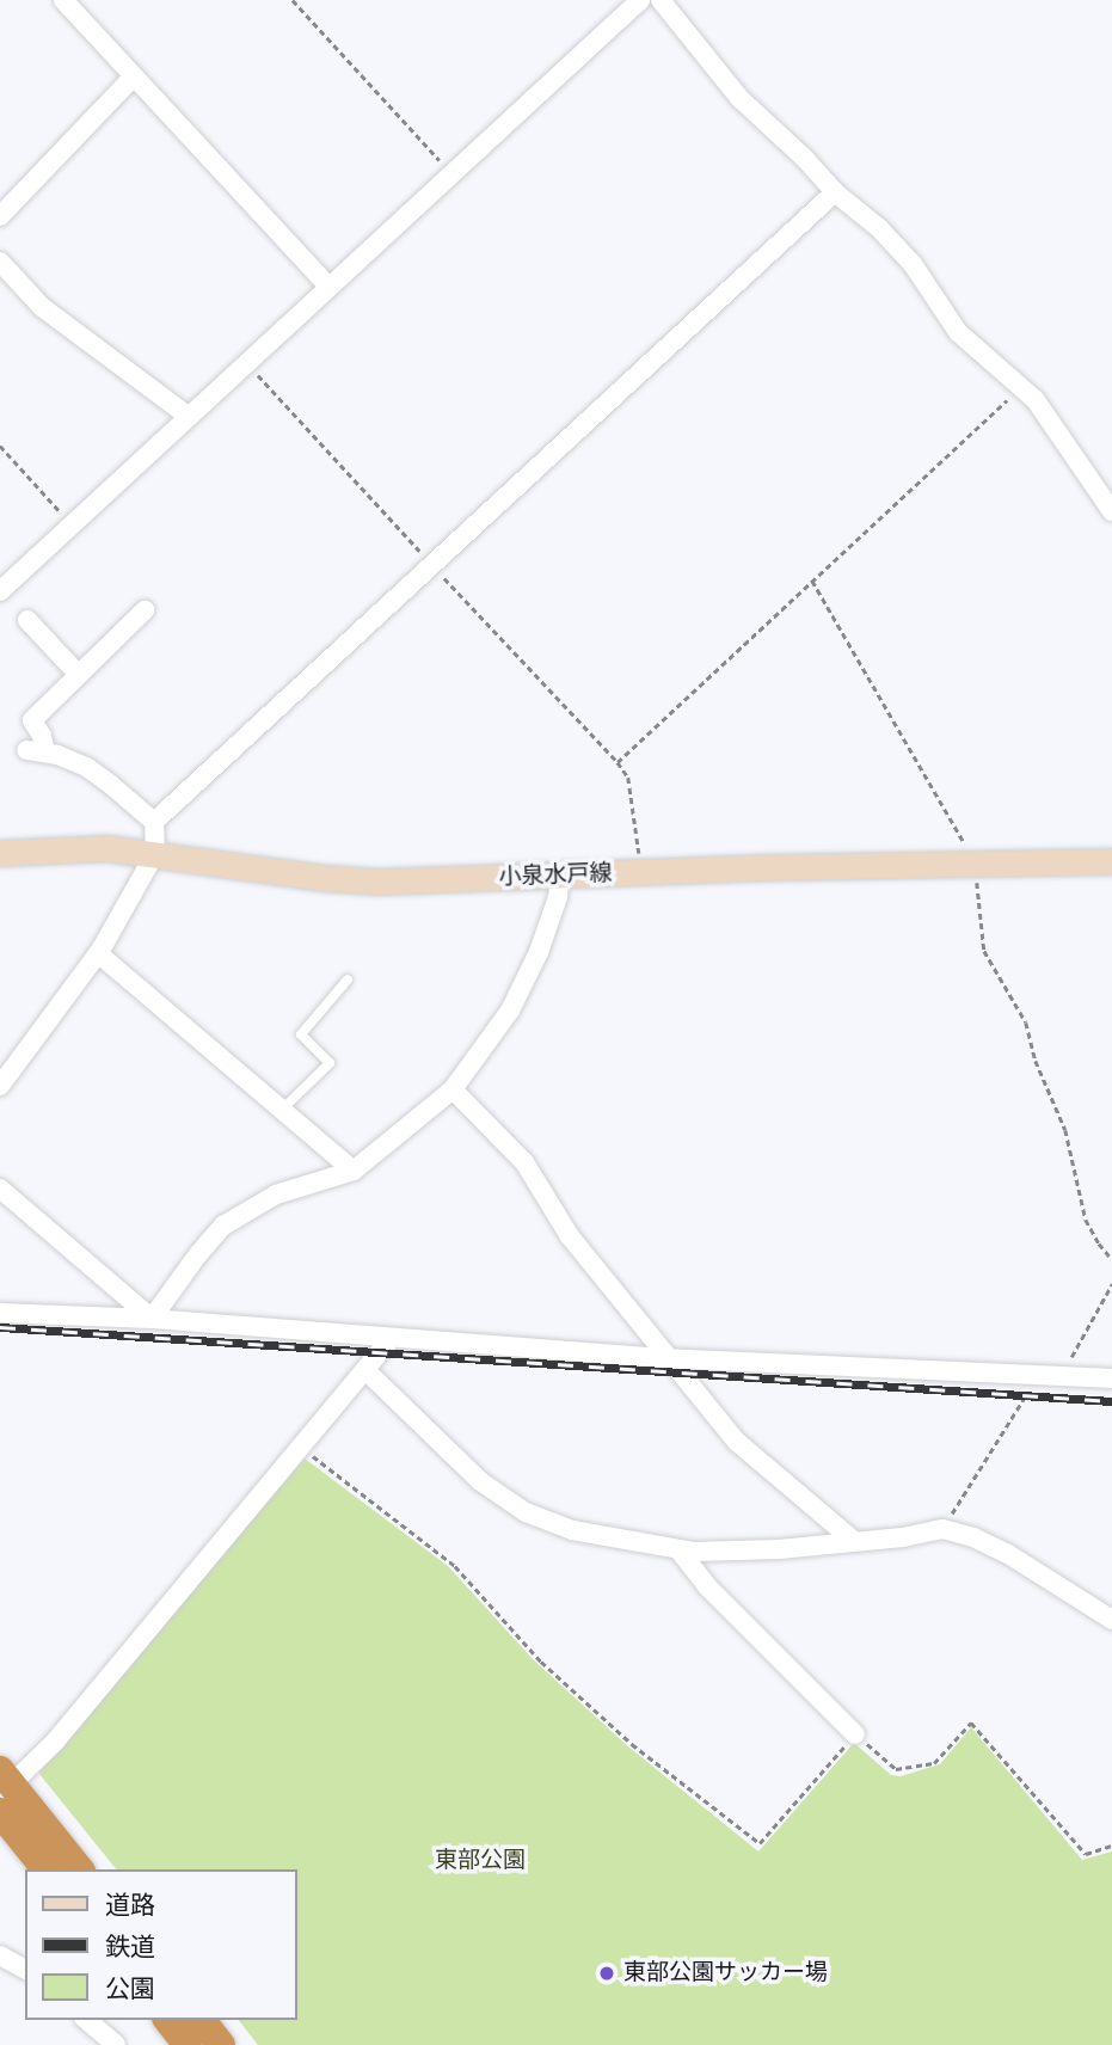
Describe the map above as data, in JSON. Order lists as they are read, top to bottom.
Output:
{
  "streets": {
    "main road": ["小泉水戸線"]
  },
  "parks": ["東部公園"],
  "places": ["東部公園サッカー場"],
  "legend": ["道路", "鉄道", "公園"]
}
